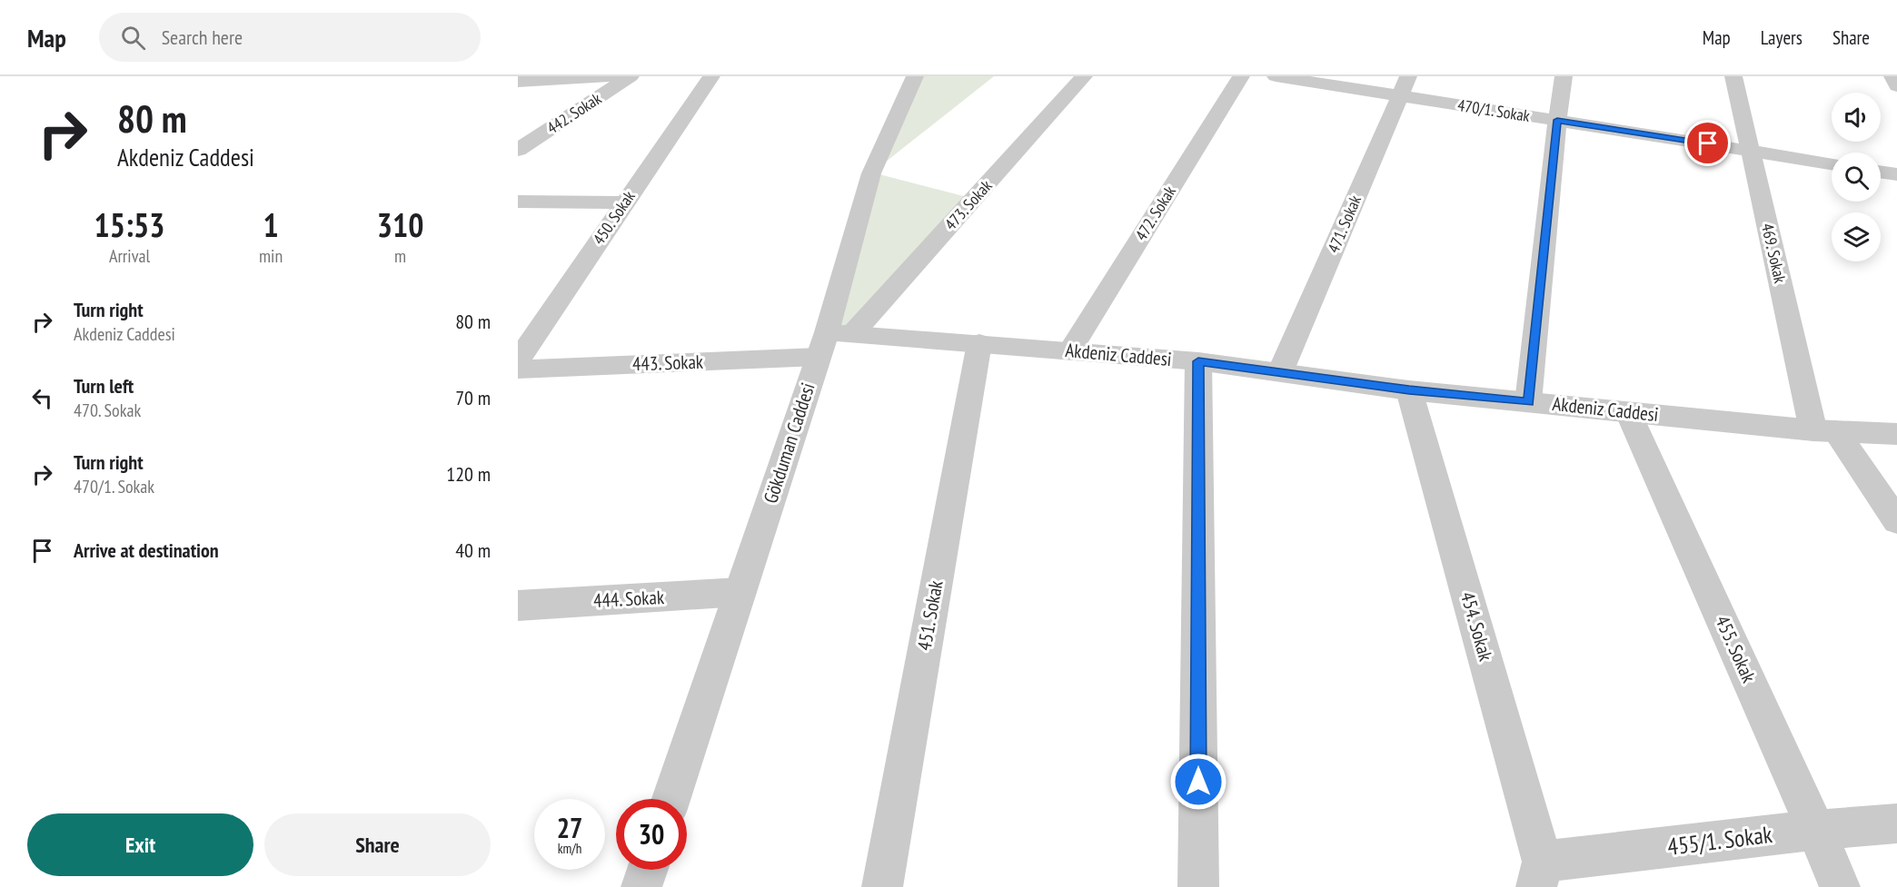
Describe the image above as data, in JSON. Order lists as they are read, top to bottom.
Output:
{
  "streets": {
    "street": [
      "470/1. Sokak",
      "442. Sokak",
      "473. Sokak",
      "472. Sokak",
      "450. Sokak",
      "471. Sokak",
      "469. Sokak",
      "Akdeniz Caddesi",
      "443. Sokak",
      "Gökduman Caddesi",
      "444. Sokak",
      "451. Sokak",
      "454. Sokak",
      "455. Sokak",
      "455/1. Sokak"
    ]
  },
  "crossings": [
    ["470/1. Sokak", "471. Sokak"],
    ["470/1. Sokak", "469. Sokak"],
    ["473. Sokak", "Akdeniz Caddesi"],
    ["473. Sokak", "443. Sokak"],
    ["473. Sokak", "Gökduman Caddesi"],
    ["472. Sokak", "Akdeniz Caddesi"],
    ["471. Sokak", "Akdeniz Caddesi"],
    ["469. Sokak", "Akdeniz Caddesi"],
    ["Akdeniz Caddesi", "443. Sokak"],
    ["Akdeniz Caddesi", "Gökduman Caddesi"],
    ["Akdeniz Caddesi", "451. Sokak"],
    ["Akdeniz Caddesi", "454. Sokak"],
    ["Akdeniz Caddesi", "455. Sokak"],
    ["443. Sokak", "Gökduman Caddesi"],
    ["Gökduman Caddesi", "444. Sokak"],
    ["454. Sokak", "455/1. Sokak"],
    ["455. Sokak", "455/1. Sokak"]
  ],
  "page": {
    "header": "Map",
    "search": "Search here",
    "nav": ["Map", "Layers", "Share"],
    "turn": ["80 m", "Akdeniz Caddesi"],
    "eta": [
      "15:53",
      "Arrival",
      "1",
      "min",
      "310",
      "m"
    ],
    "list": [
      {
        "name": "Turn right",
        "note": "Akdeniz Caddesi",
        "value": "80 m"
      },
      {
        "name": "Turn left",
        "note": "470. Sokak",
        "value": "70 m"
      },
      {
        "name": "Turn right",
        "note": "470/1. Sokak",
        "value": "120 m"
      },
      {
        "name": "Arrive at destination",
        "value": "40 m"
      }
    ],
    "speed": "27 km/h",
    "limit": "30",
    "buttons": ["Exit", "Share"]
  }
}
